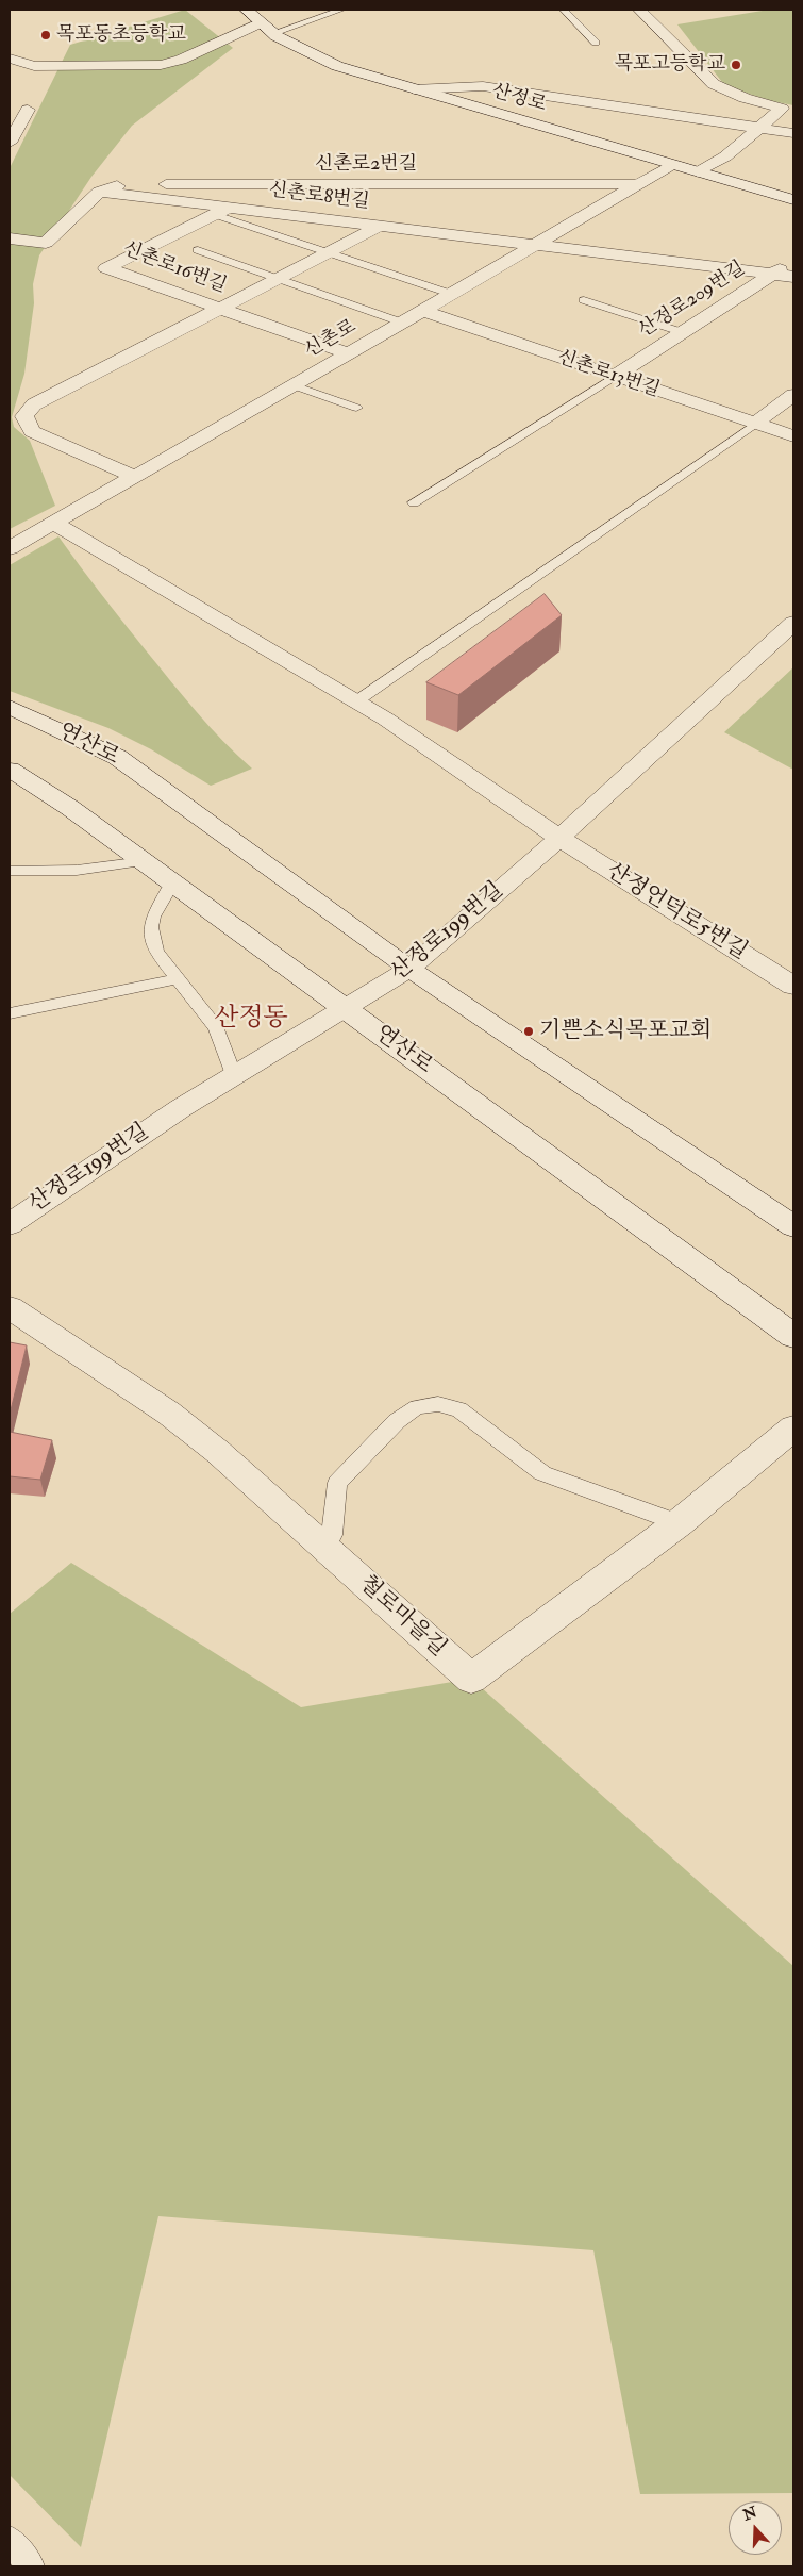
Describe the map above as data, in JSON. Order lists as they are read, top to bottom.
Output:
{
  "streets": {
    "street": [
      "산정로",
      "신촌로2번길",
      "신촌로8번길",
      "신촌로16번길",
      "산정로209번길",
      "신촌로",
      "신촌로13번길",
      "연산로",
      "산정언덕로5번길",
      "산정로199번길",
      "철로마을길"
    ]
  },
  "crossings": [
    ["산정로", "신촌로"],
    ["신촌로2번길", "신촌로8번길"],
    ["신촌로2번길", "신촌로"],
    ["신촌로8번길", "신촌로16번길"],
    ["신촌로8번길", "산정로209번길"],
    ["신촌로8번길", "신촌로"],
    ["신촌로16번길", "신촌로"],
    ["산정로209번길", "신촌로13번길"],
    ["신촌로", "신촌로13번길"],
    ["신촌로", "산정언덕로5번길"],
    ["연산로", "산정로199번길"],
    ["산정언덕로5번길", "산정로199번길"]
  ],
  "districts": ["산정동"],
  "places": ["목포동초등학교", "목포고등학교", "기쁜소식목포교회"],
  "north": "top"
}
